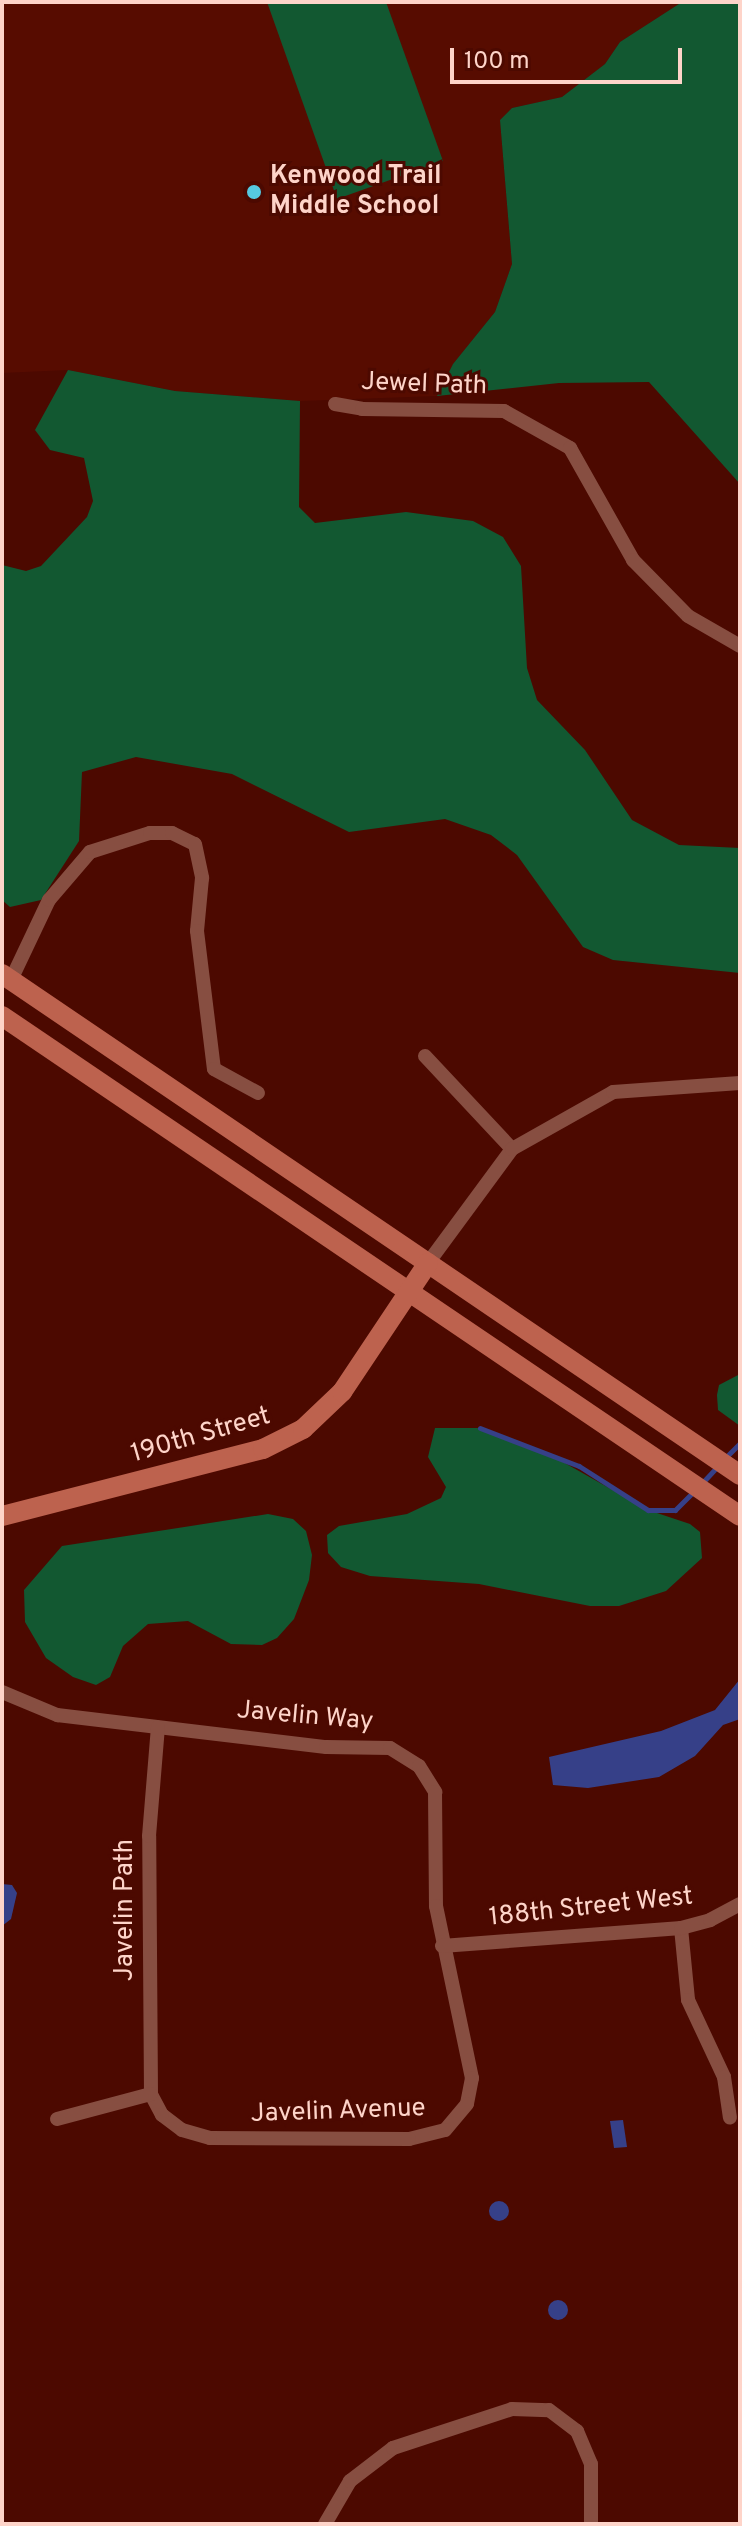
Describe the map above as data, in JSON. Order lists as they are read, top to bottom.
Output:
{
  "streets": {
    "main road": ["190th Street"],
    "street": [
      "Jewel Path",
      "Javelin Way",
      "188th Street West",
      "Javelin Path",
      "Javelin Avenue"
    ]
  },
  "crossings": [
    ["Javelin Way", "188th Street West"],
    ["Javelin Way", "Javelin Path"],
    ["Javelin Way", "Javelin Avenue"],
    ["188th Street West", "Javelin Avenue"],
    ["Javelin Path", "Javelin Avenue"]
  ],
  "places": ["Kenwood Trail Middle School"],
  "scale_bar": "100 m"
}
